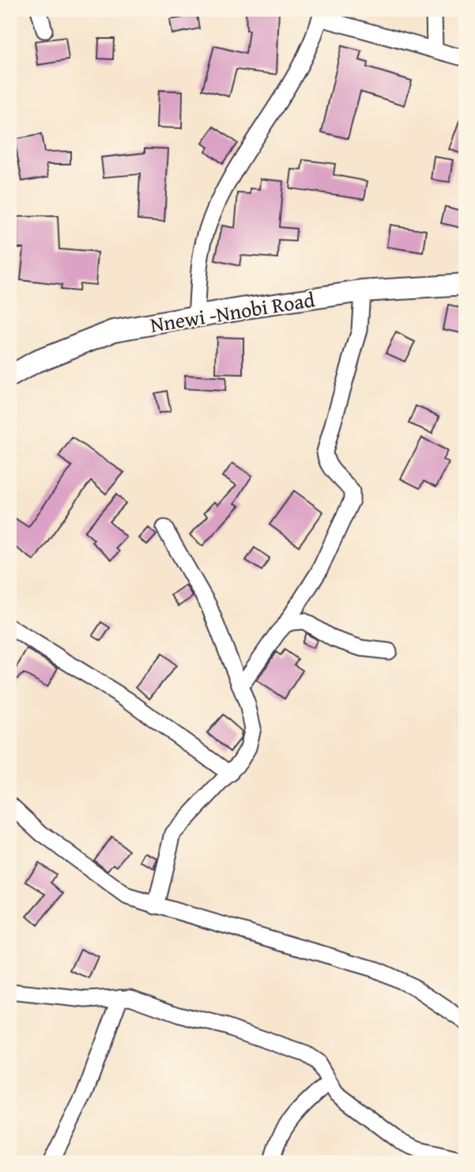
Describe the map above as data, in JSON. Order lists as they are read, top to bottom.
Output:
{
  "streets": {
    "main road": ["Nnewi -Nnobi Road"]
  }
}
